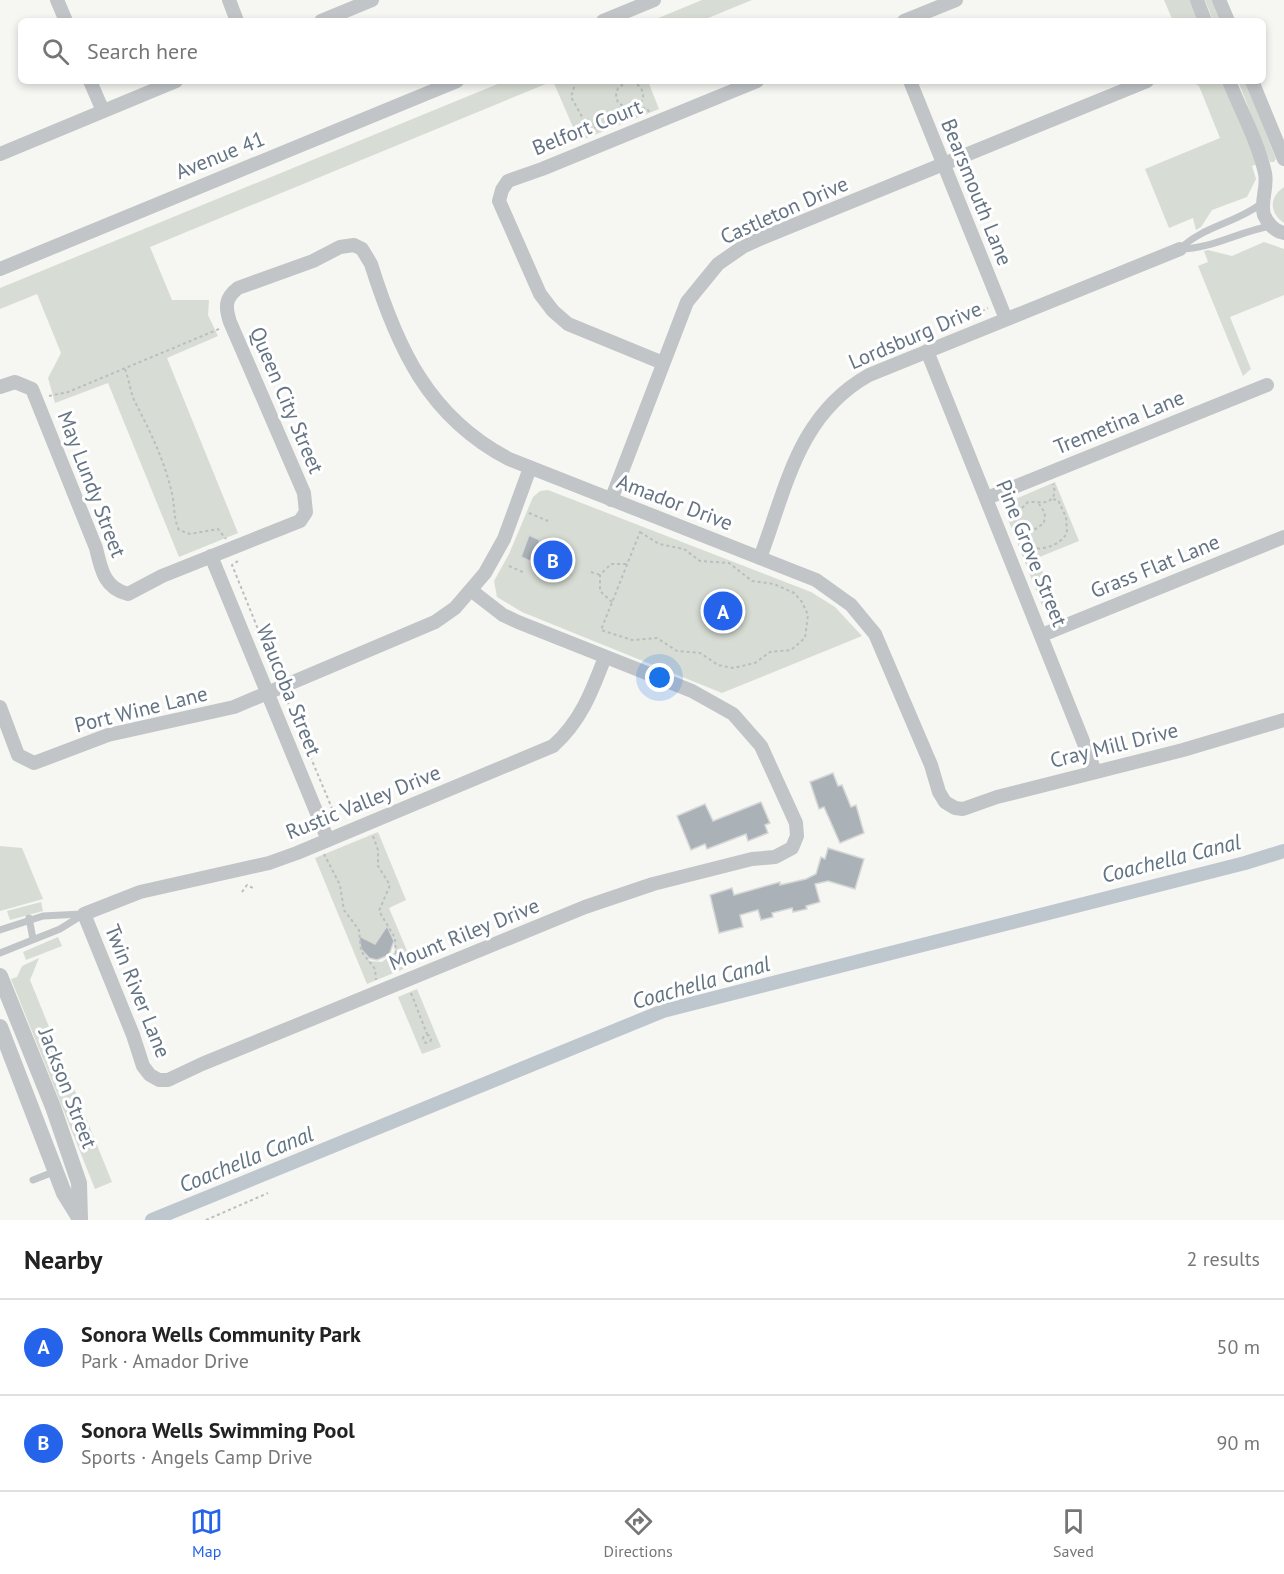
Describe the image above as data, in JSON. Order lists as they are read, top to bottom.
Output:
{
  "streets": {
    "street": [
      "Belfort Court",
      "Avenue 41",
      "Bearsmouth Lane",
      "Castleton Drive",
      "Lordsburg Drive",
      "Queen City Street",
      "Tremetina Lane",
      "May Lundy Street",
      "Amador Drive",
      "Pine Grove Street",
      "Grass Flat Lane",
      "Waucoba Street",
      "Port Wine Lane",
      "Cray Mill Drive",
      "Rustic Valley Drive",
      "Mount Riley Drive",
      "Twin River Lane",
      "Jackson Street"
    ]
  },
  "crossings": [
    ["Belfort Court", "Castleton Drive"],
    ["Bearsmouth Lane", "Castleton Drive"],
    ["Bearsmouth Lane", "Lordsburg Drive"],
    ["Castleton Drive", "Amador Drive"],
    ["Lordsburg Drive", "Amador Drive"],
    ["Lordsburg Drive", "Pine Grove Street"],
    ["Queen City Street", "May Lundy Street"],
    ["Queen City Street", "Amador Drive"],
    ["Queen City Street", "Waucoba Street"],
    ["Tremetina Lane", "Pine Grove Street"],
    ["May Lundy Street", "Waucoba Street"],
    ["Amador Drive", "Port Wine Lane"],
    ["Amador Drive", "Cray Mill Drive"],
    ["Pine Grove Street", "Grass Flat Lane"],
    ["Pine Grove Street", "Cray Mill Drive"],
    ["Waucoba Street", "Port Wine Lane"],
    ["Waucoba Street", "Rustic Valley Drive"],
    ["Rustic Valley Drive", "Mount Riley Drive"],
    ["Rustic Valley Drive", "Twin River Lane"],
    ["Mount Riley Drive", "Twin River Lane"]
  ],
  "water": ["Coachella Canal"],
  "page": {
    "search": "Search here",
    "pins": ["B", "A"],
    "heading": ["Nearby", "2 results"],
    "list": [
      {
        "mark": "A",
        "name": "Sonora Wells Community Park",
        "note": "Park · Amador Drive",
        "value": "50 m"
      },
      {
        "mark": "B",
        "name": "Sonora Wells Swimming Pool",
        "note": "Sports · Angels Camp Drive",
        "value": "90 m"
      }
    ],
    "nav": ["Map", "Directions", "Saved"]
  }
}
